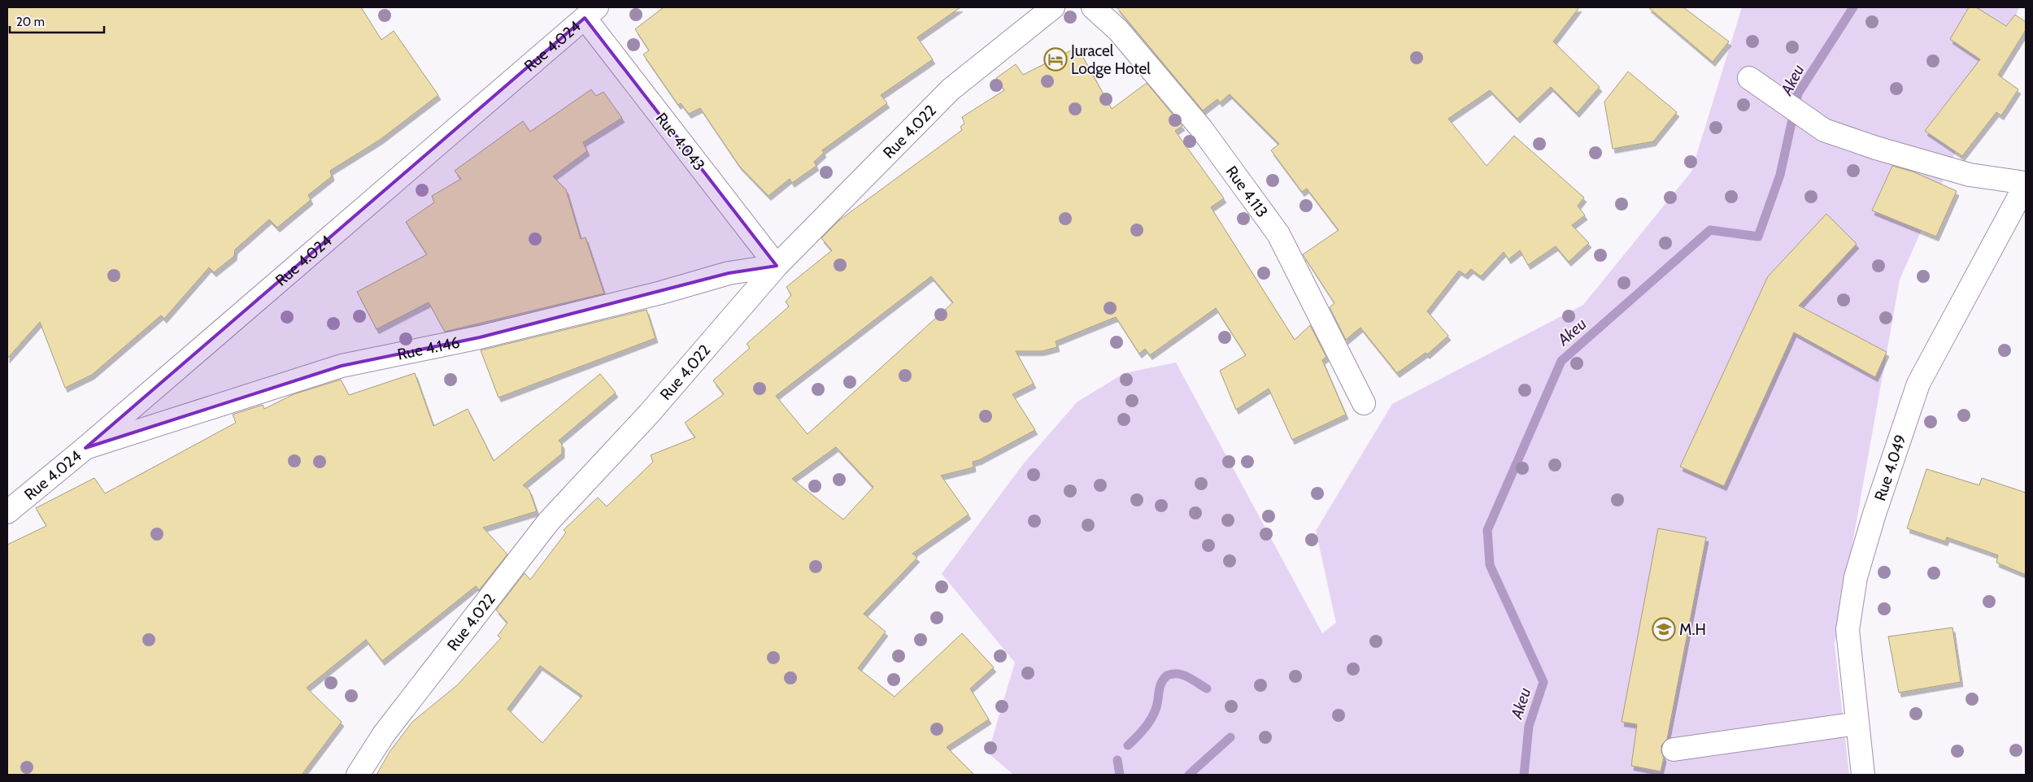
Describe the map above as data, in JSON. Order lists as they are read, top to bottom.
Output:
{
  "streets": {
    "street": [
      "Rue 4.024",
      "Rue 4.022",
      "Rue 4.043",
      "Rue 4.113",
      "Rue 4.146",
      "Rue 4.049"
    ]
  },
  "crossings": [
    ["Rue 4.024", "Rue 4.043"],
    ["Rue 4.024", "Rue 4.146"],
    ["Rue 4.022", "Rue 4.043"],
    ["Rue 4.022", "Rue 4.146"],
    ["Rue 4.043", "Rue 4.146"]
  ],
  "water": ["Akeu"],
  "places": {
    "hotel": ["Juracel Lodge Hotel"],
    "school or university": ["M.H"]
  },
  "scale_bar": "20 m"
}
